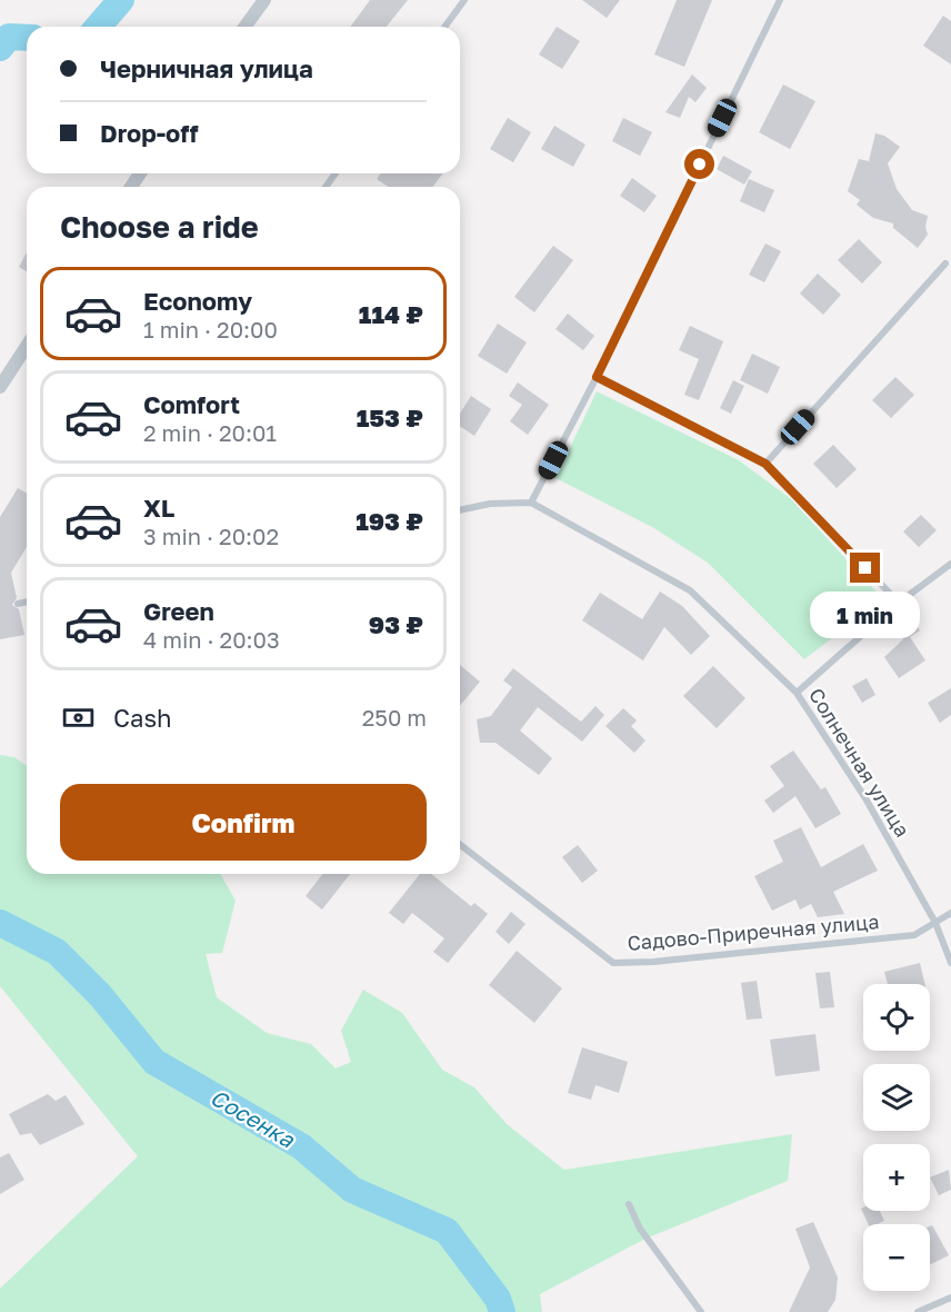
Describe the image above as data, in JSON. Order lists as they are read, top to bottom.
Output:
{
  "streets": {
    "lane": ["Солнечная улица", "Садово-Приречная улица"]
  },
  "crossings": [
    ["Солнечная улица", "Садово-Приречная улица"]
  ],
  "water": ["Сосенка"],
  "page": {
    "banner": ["Черничная улица", "Drop-off"],
    "heading": "Choose a ride",
    "list": [
      {
        "name": "Economy",
        "note": "1 min · 20:00",
        "value": "114 ₽"
      },
      {
        "name": "Comfort",
        "note": "2 min · 20:01",
        "value": "153 ₽"
      },
      {
        "name": "XL",
        "note": "3 min · 20:02",
        "value": "193 ₽"
      },
      {
        "name": "Green",
        "note": "4 min · 20:03",
        "value": "93 ₽"
      }
    ],
    "bubble": "1 min",
    "pay": ["Cash", "250 m"],
    "buttons": "Confirm",
    "map_buttons": ["+", "−"]
  }
}
